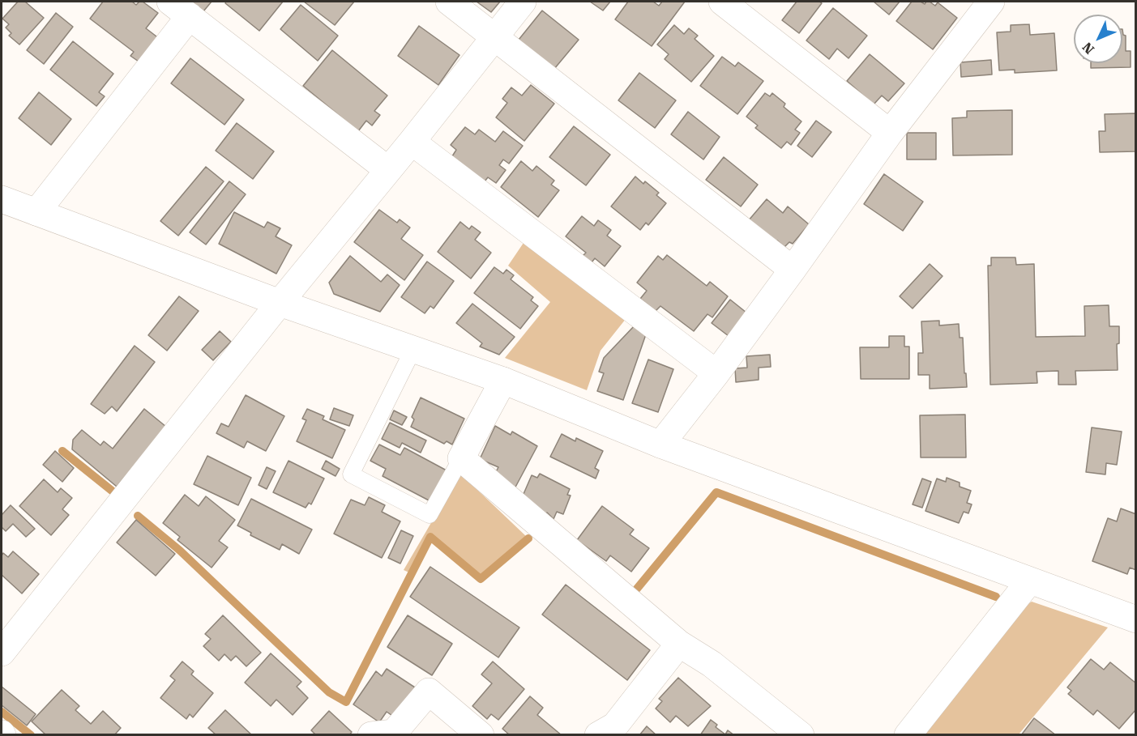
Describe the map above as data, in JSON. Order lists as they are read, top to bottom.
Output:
{
  "north": "bottom left"
}
